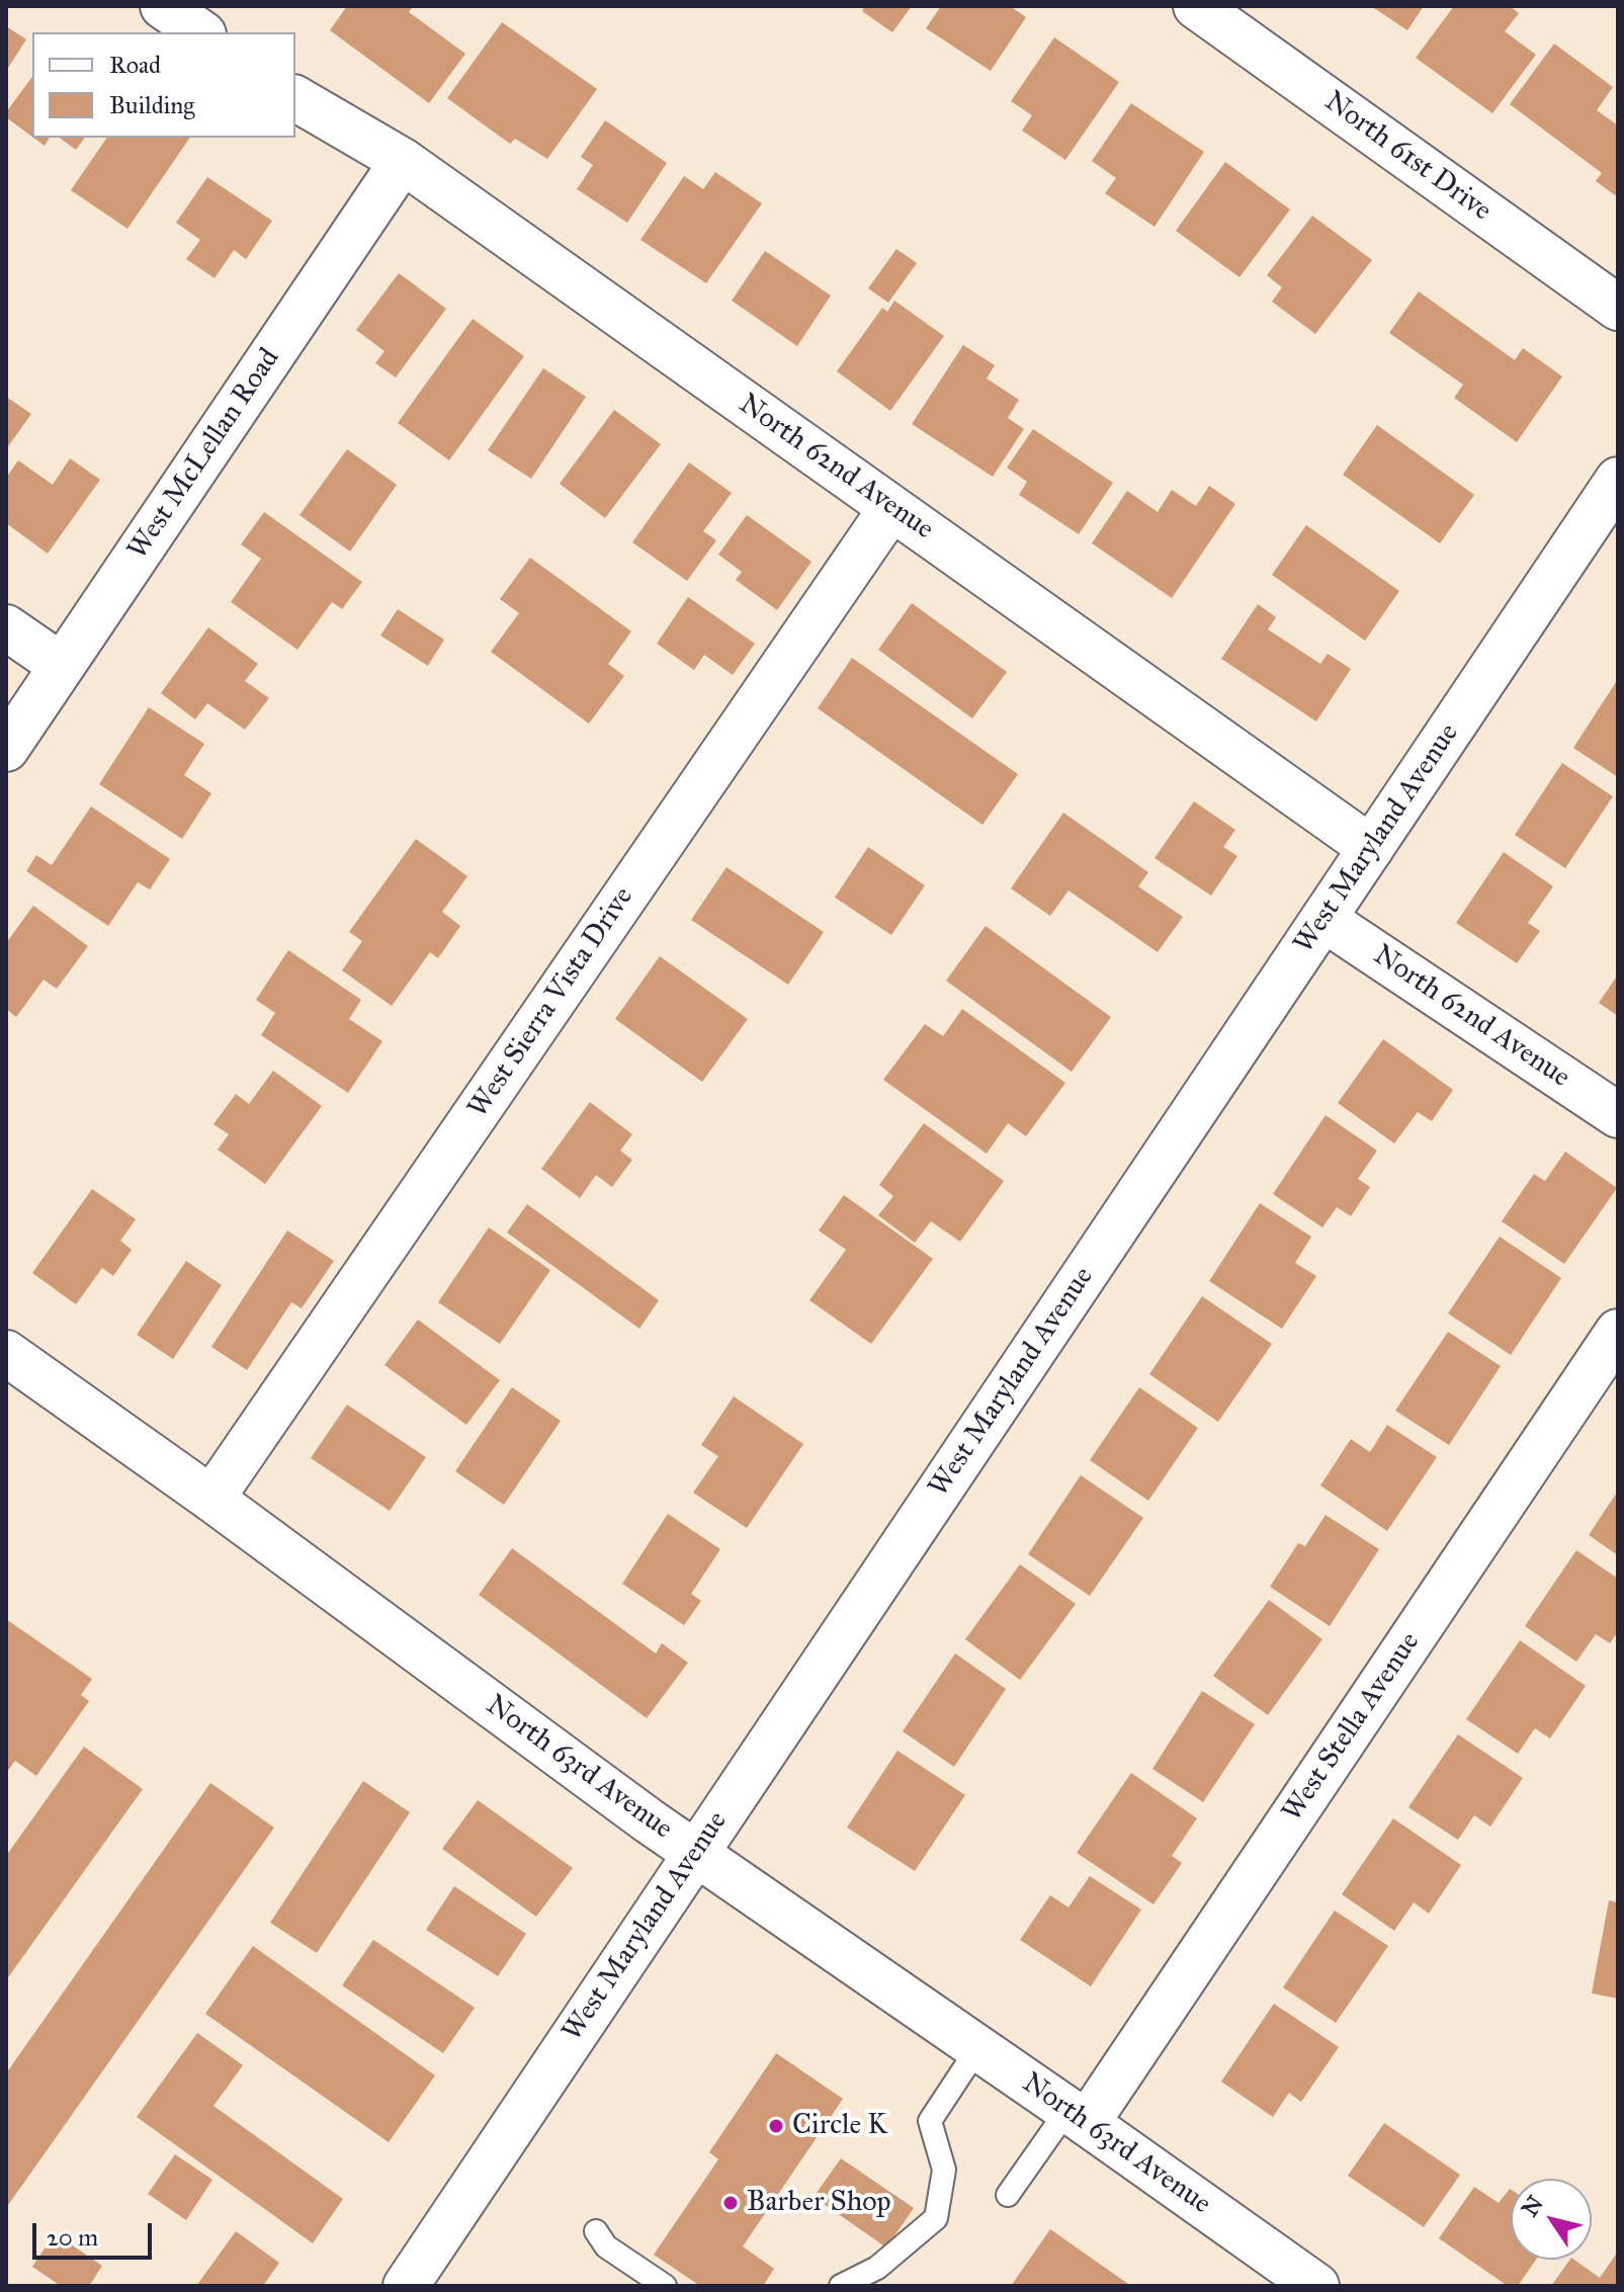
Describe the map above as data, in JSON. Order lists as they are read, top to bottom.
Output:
{
  "streets": {
    "street": [
      "North 61st Drive",
      "West McLellan Road",
      "North 62nd Avenue",
      "West Maryland Avenue",
      "West Sierra Vista Drive",
      "West Stella Avenue",
      "North 63rd Avenue"
    ]
  },
  "crossings": [
    ["West McLellan Road", "North 62nd Avenue"],
    ["North 62nd Avenue", "West Maryland Avenue"],
    ["North 62nd Avenue", "West Sierra Vista Drive"],
    ["West Maryland Avenue", "North 63rd Avenue"],
    ["West Sierra Vista Drive", "North 63rd Avenue"],
    ["West Stella Avenue", "North 63rd Avenue"]
  ],
  "places": ["Circle K", "Barber Shop"],
  "legend": ["Road", "Building"],
  "scale_bar": "20 m",
  "north": "top left"
}
